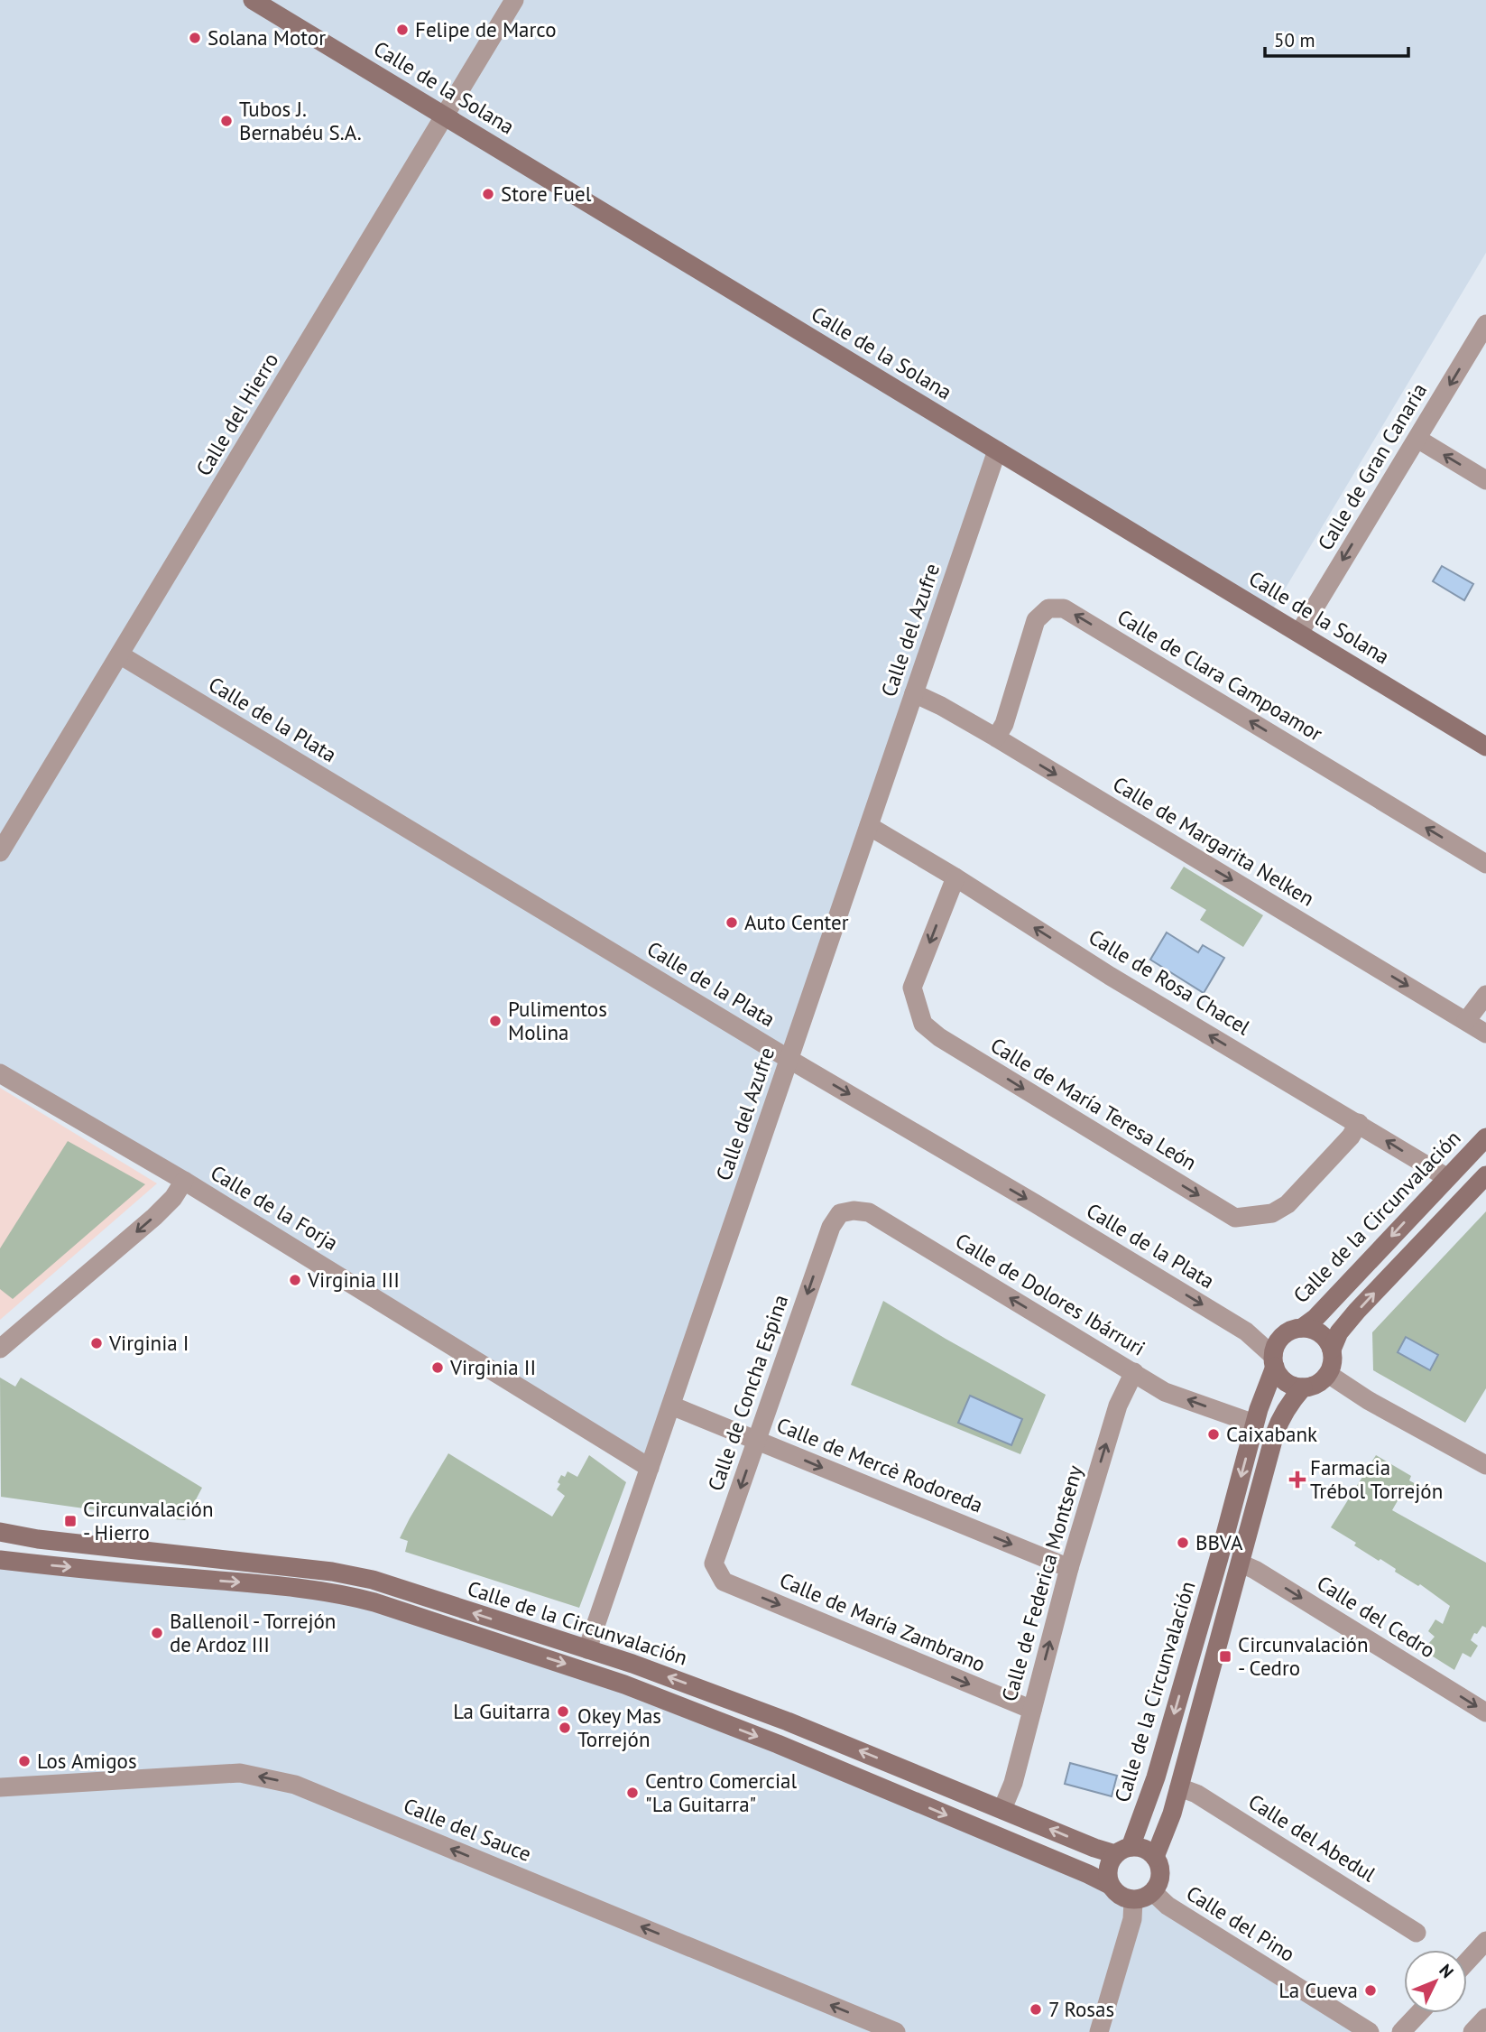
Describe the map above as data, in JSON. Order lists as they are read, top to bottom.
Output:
{
  "streets": {
    "street": [
      "Calle de la Solana",
      "Calle del Hierro",
      "Calle de Gran Canaria",
      "Calle del Azufre",
      "Calle de Clara Campoamor",
      "Calle de la Plata",
      "Calle de Margarita Nelken",
      "Calle de Rosa Chacel",
      "Calle de María Teresa León",
      "Calle de la Forja",
      "Calle de la Circunvalación",
      "Calle de Dolores Ibárruri",
      "Calle de Concha Espina",
      "Calle de Mercè Rodoreda",
      "Calle de Federica Montseny",
      "Calle del Cedro",
      "Calle de María Zambrano",
      "Calle del Sauce",
      "Calle del Abedul",
      "Calle del Pino"
    ]
  },
  "crossings": [
    ["Calle de la Solana", "Calle del Hierro"],
    ["Calle de la Solana", "Calle de Gran Canaria"],
    ["Calle de la Solana", "Calle del Azufre"],
    ["Calle del Hierro", "Calle de la Plata"],
    ["Calle del Azufre", "Calle de la Plata"],
    ["Calle del Azufre", "Calle de Margarita Nelken"],
    ["Calle del Azufre", "Calle de Rosa Chacel"],
    ["Calle del Azufre", "Calle de la Forja"],
    ["Calle del Azufre", "Calle de la Circunvalación"],
    ["Calle del Azufre", "Calle de Mercè Rodoreda"],
    ["Calle de Clara Campoamor", "Calle de Margarita Nelken"],
    ["Calle de la Plata", "Calle de la Circunvalación"],
    ["Calle de Rosa Chacel", "Calle de María Teresa León"],
    ["Calle de Rosa Chacel", "Calle de la Circunvalación"],
    ["Calle de la Circunvalación", "Calle de Dolores Ibárruri"],
    ["Calle de la Circunvalación", "Calle de Federica Montseny"],
    ["Calle de la Circunvalación", "Calle del Pino"],
    ["Calle de Dolores Ibárruri", "Calle de Concha Espina"],
    ["Calle de Dolores Ibárruri", "Calle de Federica Montseny"],
    ["Calle de Concha Espina", "Calle de Mercè Rodoreda"],
    ["Calle de Concha Espina", "Calle de María Zambrano"],
    ["Calle de Mercè Rodoreda", "Calle de Federica Montseny"],
    ["Calle de Federica Montseny", "Calle de María Zambrano"]
  ],
  "one_way": [
    "Calle de Gran Canaria",
    "Calle de la Plata",
    "Calle de Margarita Nelken",
    "Calle de Rosa Chacel",
    "Calle de Dolores Ibárruri",
    "Calle de Concha Espina",
    "Calle de Mercè Rodoreda",
    "Calle del Cedro",
    "Calle de María Zambrano",
    "Calle del Sauce"
  ],
  "places": {
    "other": [
      "Felipe de Marco",
      "Solana Motor",
      "Tubos J. Bernabéu S.A.",
      "Store Fuel",
      "Auto Center",
      "Pulimentos Molina",
      "Virginia III",
      "Virginia I",
      "Virginia II",
      "Caixabank",
      "BBVA",
      "Ballenoil - Torrejón de Ardoz III",
      "La Guitarra",
      "Okey Mas Torrejón",
      "Los Amigos",
      "Centro Comercial \"La Guitarra\"",
      "La Cueva",
      "7 Rosas"
    ],
    "health": ["Farmacia Trébol Torrejón"],
    "transit": ["Circunvalación - Hierro", "Circunvalación - Cedro"]
  },
  "scale_bar": "50 m",
  "north": "top right"
}
